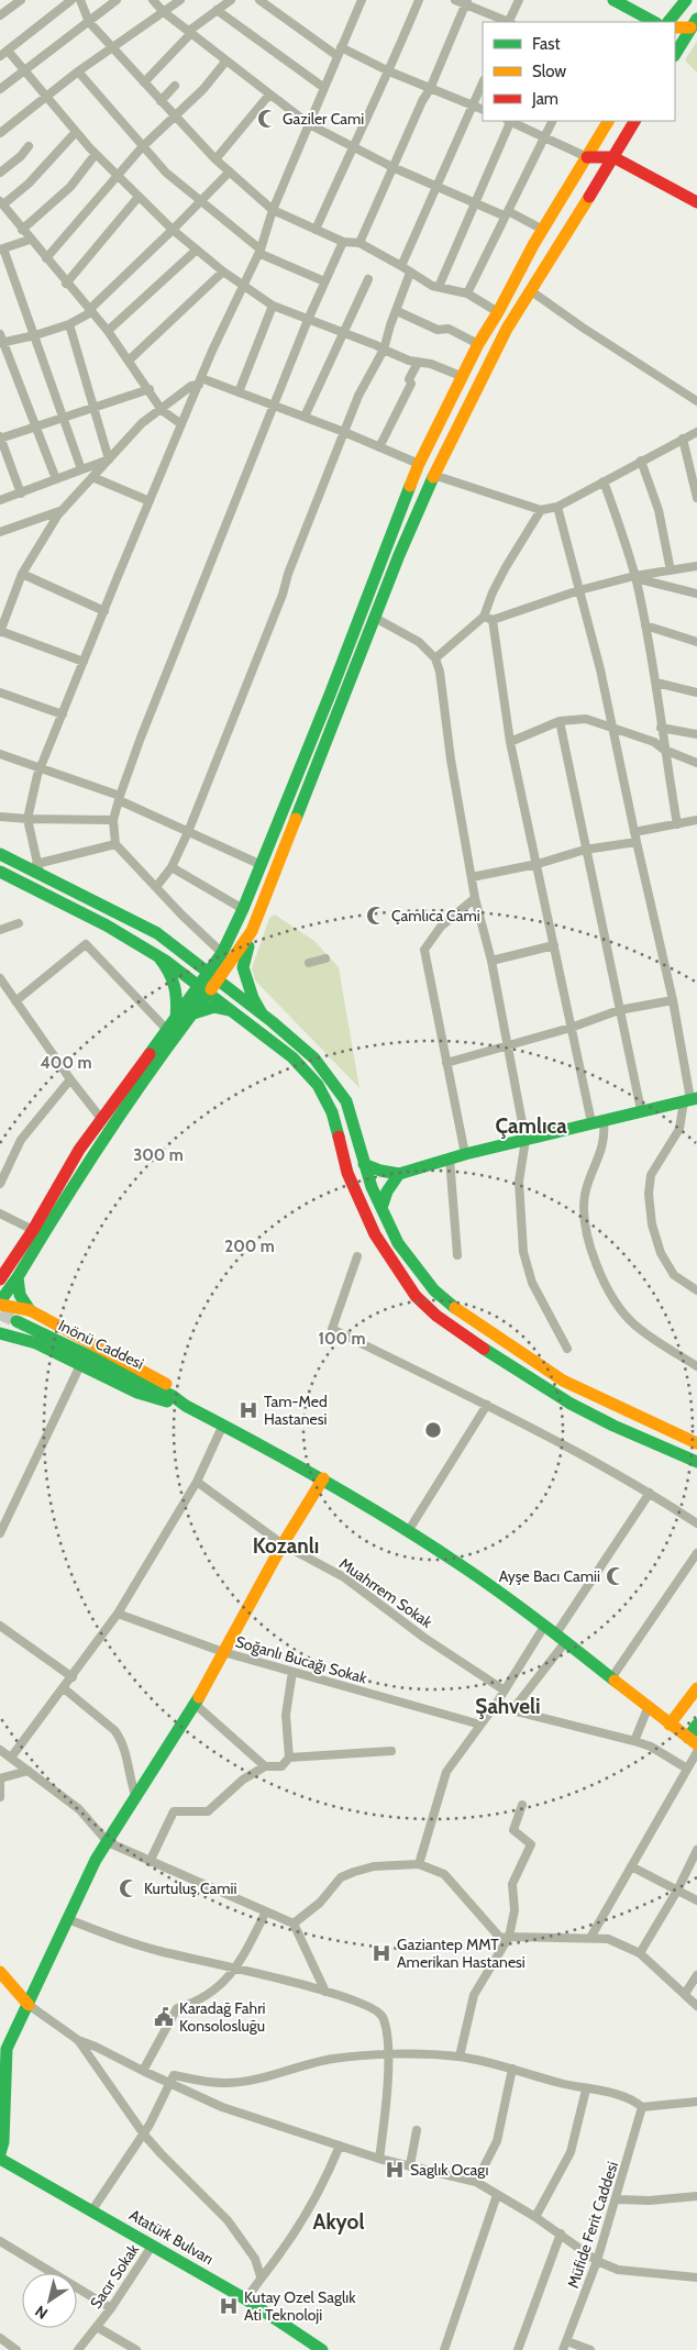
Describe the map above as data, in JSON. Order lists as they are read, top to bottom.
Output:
{
  "streets": {
    "main road": ["Inönü Caddesi", "Atatürk Bulvarı"],
    "street": [
      "Muahrrem Sokak",
      "Soğanlı Bucağı Sokak",
      "Müfide Ferit Caddesi",
      "Sacır Sokak"
    ]
  },
  "crossings": [
    ["Atatürk Bulvarı", "Sacır Sokak"]
  ],
  "districts": [
    "Çamlıca",
    "Kozanlı",
    "Şahveli",
    "Akyol"
  ],
  "places": {
    "mosque": [
      "Gaziler Cami",
      "Çamlıca Cami",
      "Ayşe Bacı Camii",
      "Kurtuluş Camii"
    ],
    "hospital": [
      "Tam-Med Hastanesi",
      "Gaziantep MMT Amerikan Hastanesi",
      "Saglık Ocagı",
      "Kutay Ozel Saglık Ati Teknoloji"
    ],
    "public building": ["Karadağ Fahri Konsolosluğu"]
  },
  "legend": ["Fast", "Slow", "Jam"],
  "north": "bottom left",
  "rings": [
    "400 m",
    "300 m",
    "200 m",
    "100 m"
  ]
}
